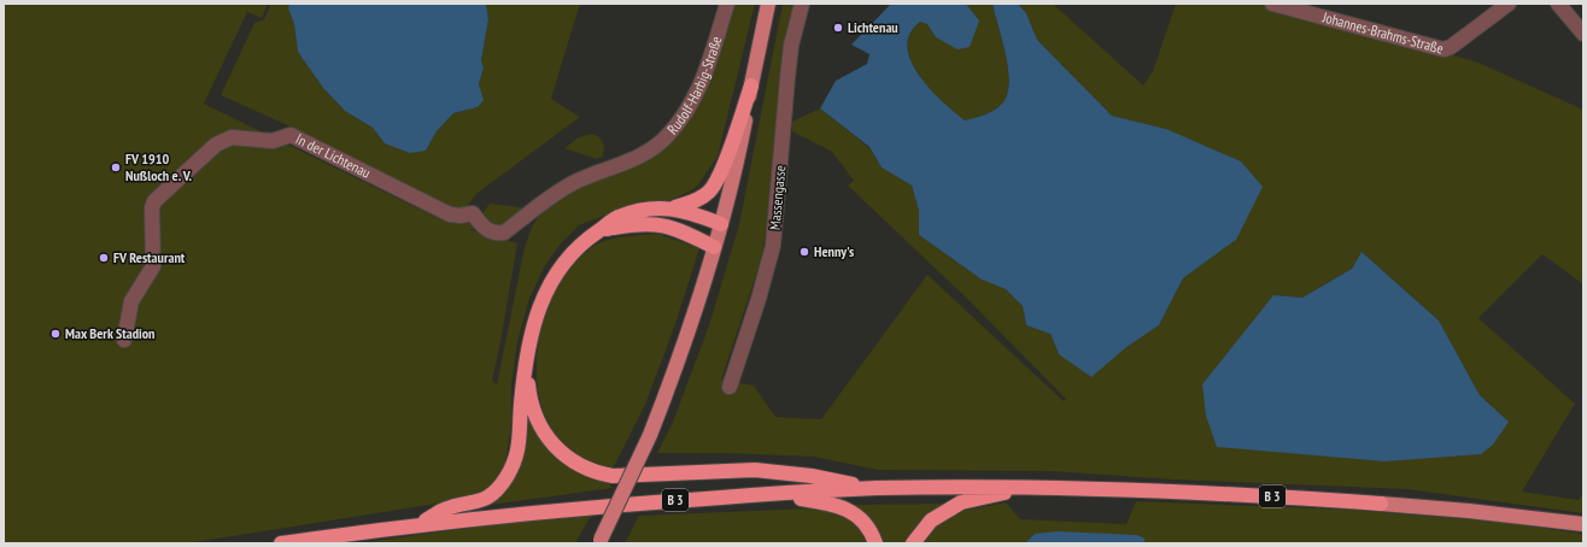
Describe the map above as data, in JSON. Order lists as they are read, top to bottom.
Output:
{
  "streets": {
    "highway": ["B 3"],
    "street": [
      "Johannes-Brahms-Straße",
      "Rudolf-Harbig-Straße",
      "In der Lichtenau",
      "Massengasse"
    ]
  },
  "crossings": [
    ["Rudolf-Harbig-Straße", "In der Lichtenau"]
  ],
  "places": [
    "Lichtenau",
    "FV 1910 Nußloch e. V.",
    "Henny's",
    "FV Restaurant",
    "Max Berk Stadion"
  ]
}
